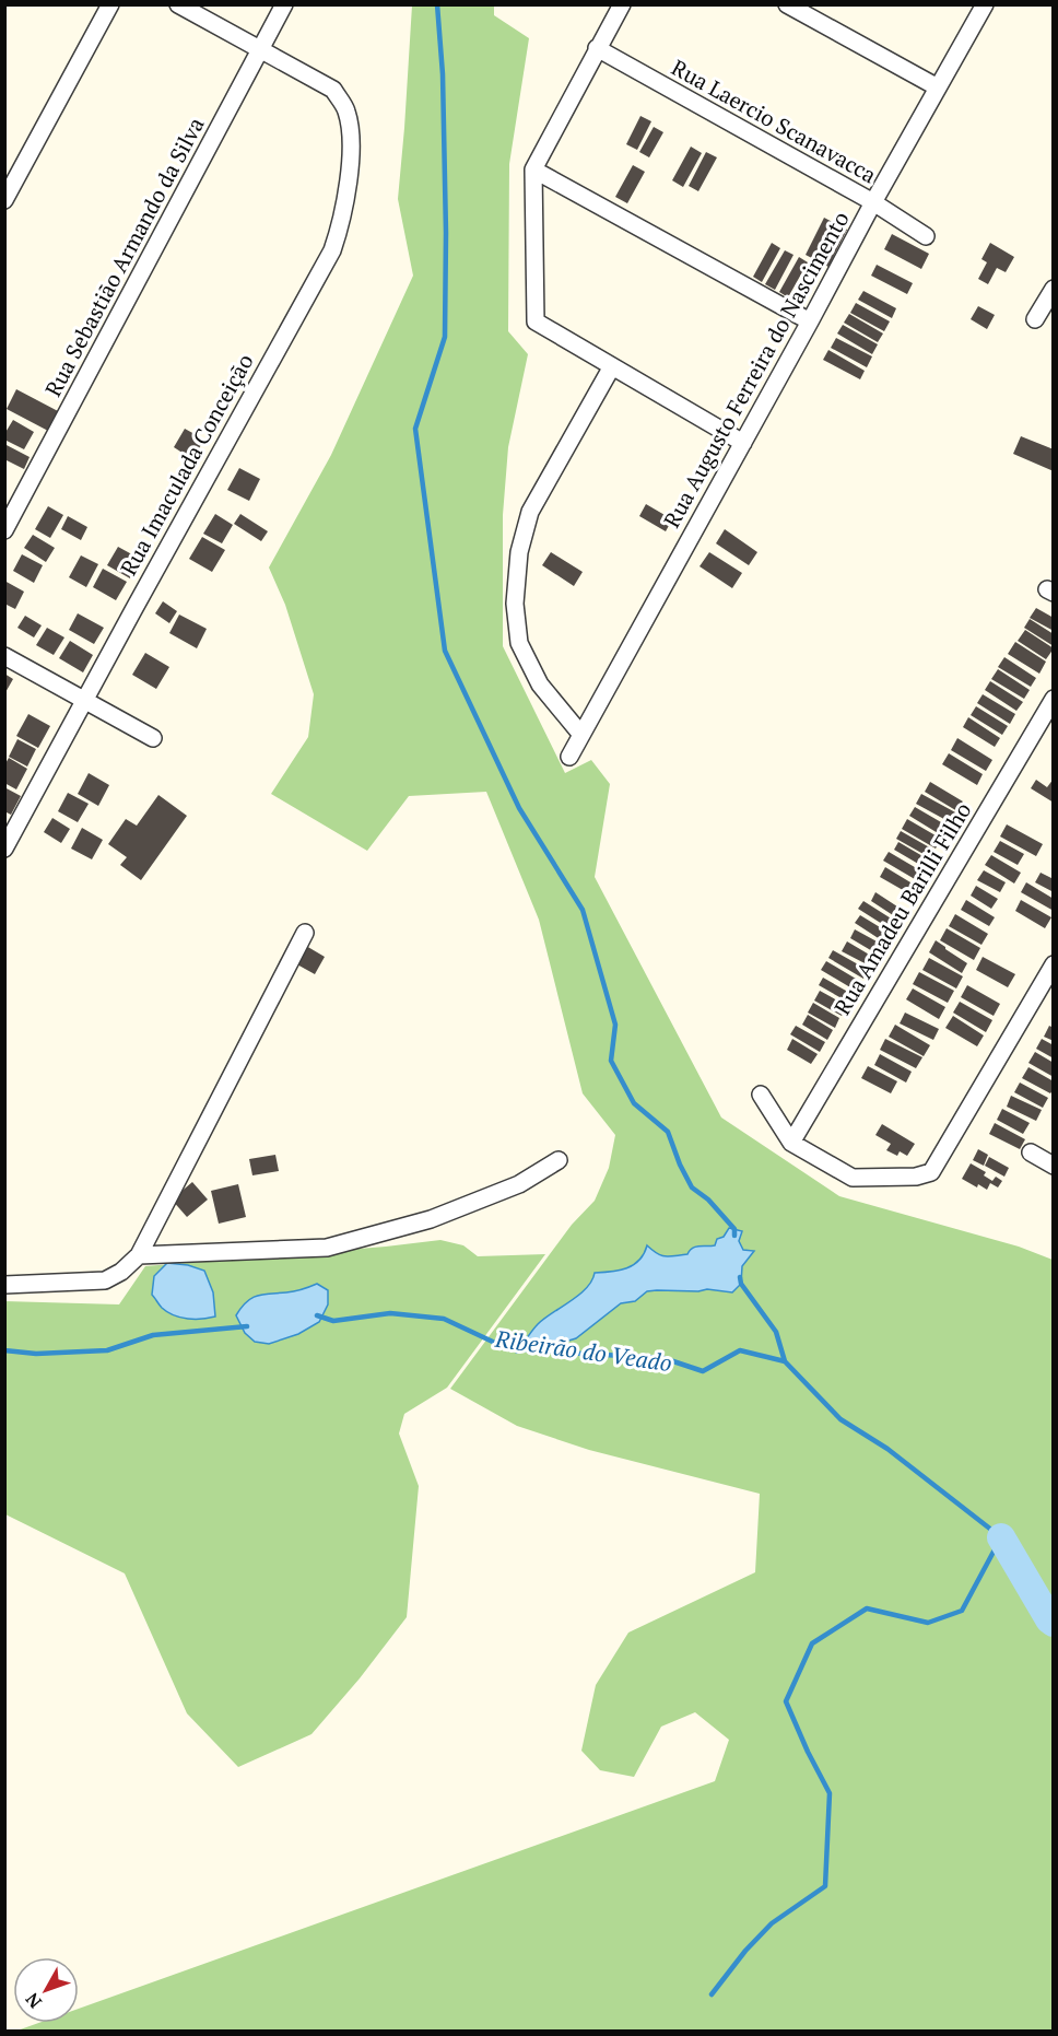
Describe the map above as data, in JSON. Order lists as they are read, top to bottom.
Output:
{
  "streets": {
    "street": [
      "Rua Laercio Scanavacca",
      "Rua Sebastião Armando da Silva",
      "Rua Augusto Ferreira do Nascimento",
      "Rua Imaculada Conceição",
      "Rua Amadeu Barilli Filho"
    ]
  },
  "crossings": [
    ["Rua Laercio Scanavacca", "Rua Augusto Ferreira do Nascimento"],
    ["Rua Sebastião Armando da Silva", "Rua Imaculada Conceição"]
  ],
  "water": ["Ribeirão do Veado"],
  "north": "bottom left"
}
